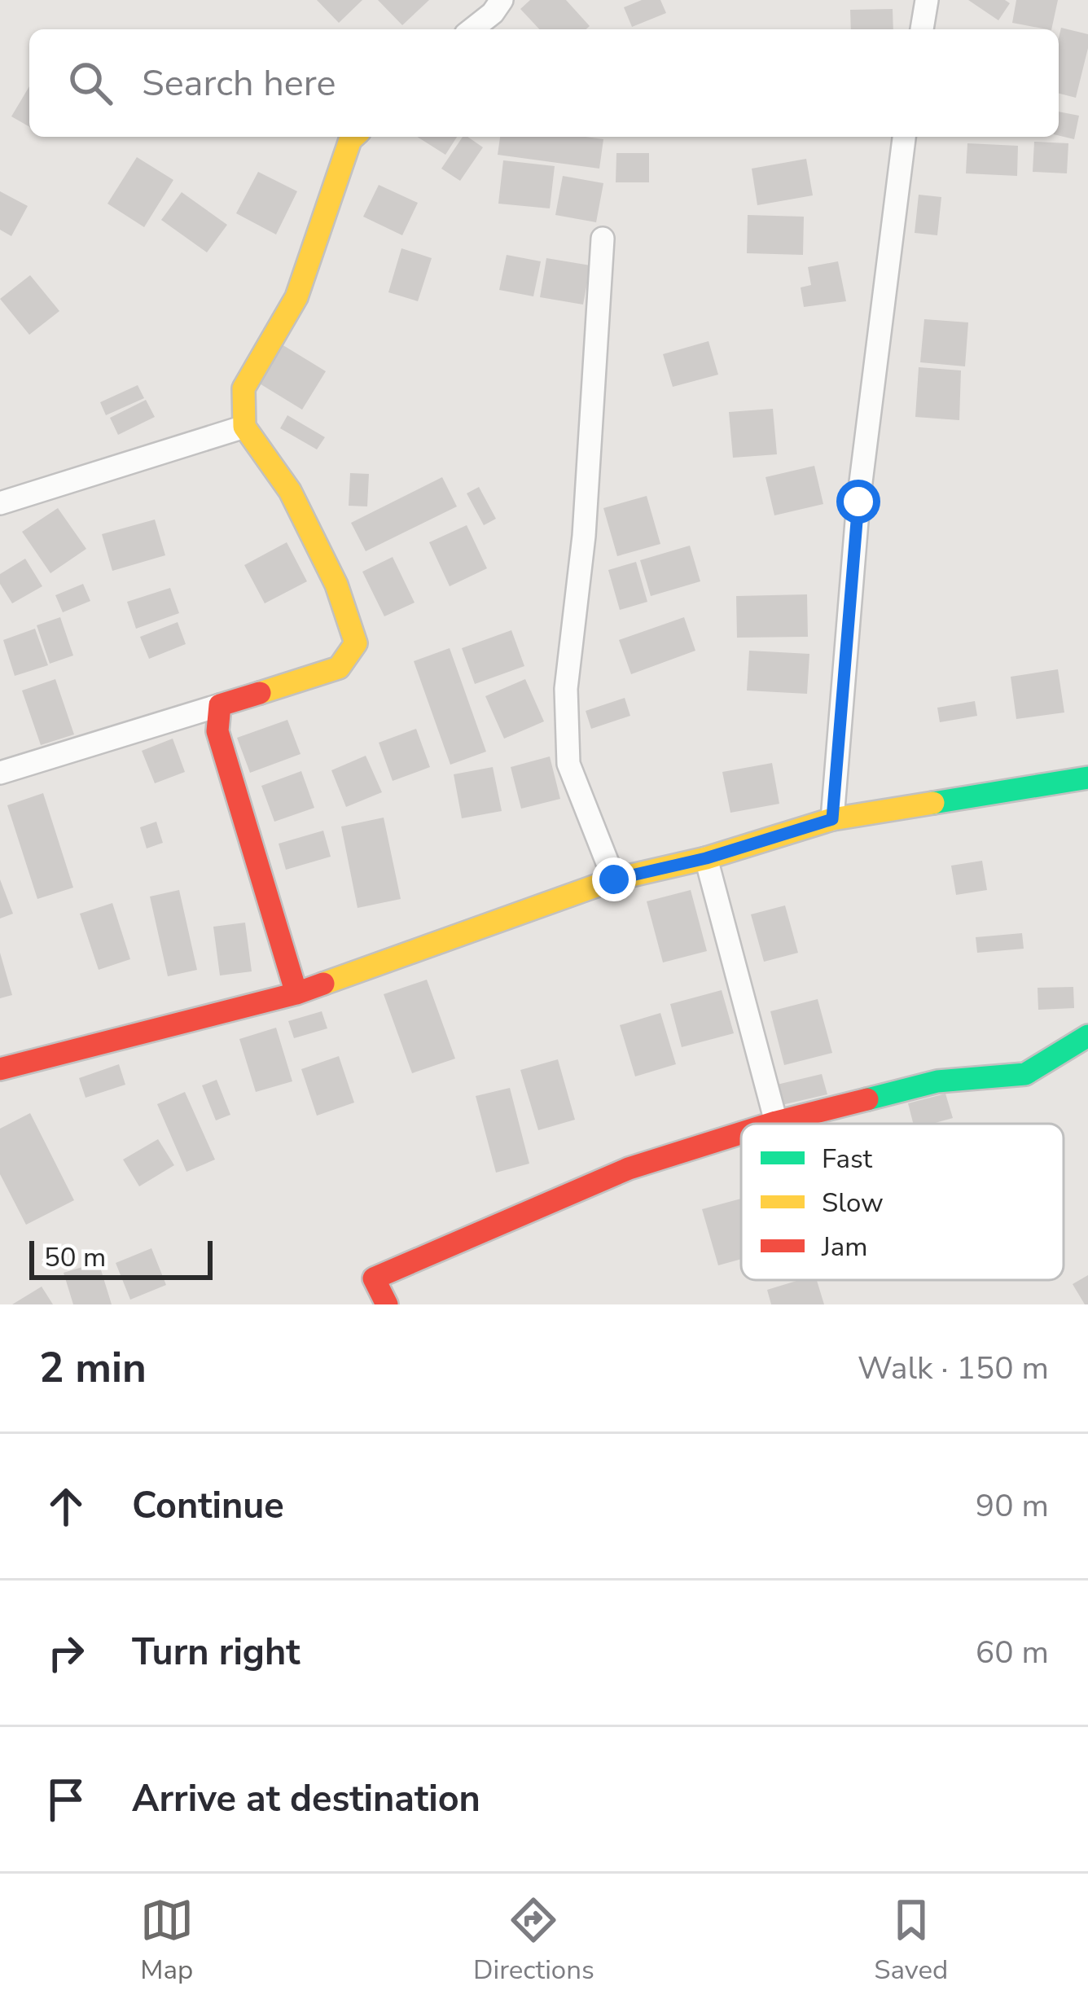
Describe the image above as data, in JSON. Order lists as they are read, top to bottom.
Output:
{
  "legend": ["Fast", "Slow", "Jam"],
  "scale_bar": "50 m",
  "page": {
    "search": "Search here",
    "scale": "50 m",
    "heading": ["2 min", "Walk · 150 m"],
    "list": [
      ["Continue", "90 m"],
      ["Turn right", "60 m"],
      "Arrive at destination"
    ],
    "nav": ["Map", "Directions", "Saved"]
  }
}
